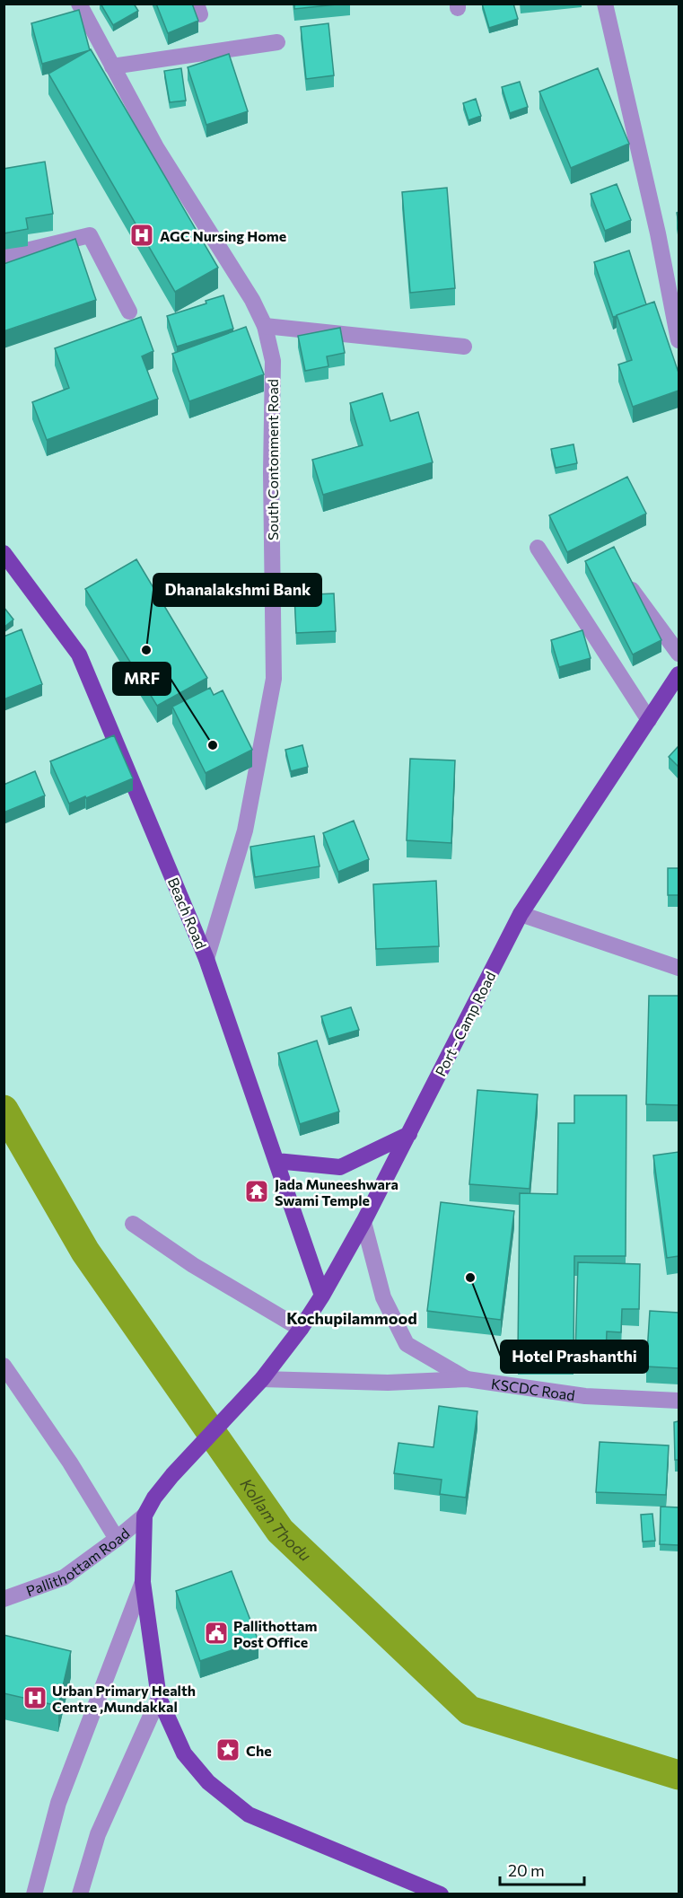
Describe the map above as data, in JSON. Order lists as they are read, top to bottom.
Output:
{
  "streets": {
    "main road": ["Beach Road", "Port - Camp Road"],
    "street": ["South Contonment Road", "KSCDC Road", "Pallithottam Road"]
  },
  "crossings": [
    ["South Contonment Road", "Beach Road"],
    ["Beach Road", "Port - Camp Road"],
    ["Port - Camp Road", "KSCDC Road"],
    ["Port - Camp Road", "Pallithottam Road"]
  ],
  "districts": ["Kochupilammood"],
  "water": ["Kollam Thodu"],
  "places": {
    "hospital": ["AGC Nursing Home", "Urban Primary Health Centre ,Mundakkal"],
    "other": ["Dhanalakshmi Bank", "MRF", "Hotel Prashanthi"],
    "temple": ["Jada Muneeshwara Swami Temple"],
    "public building": ["Pallithottam Post Office"],
    "place": ["Che"]
  },
  "scale_bar": "20 m"
}
